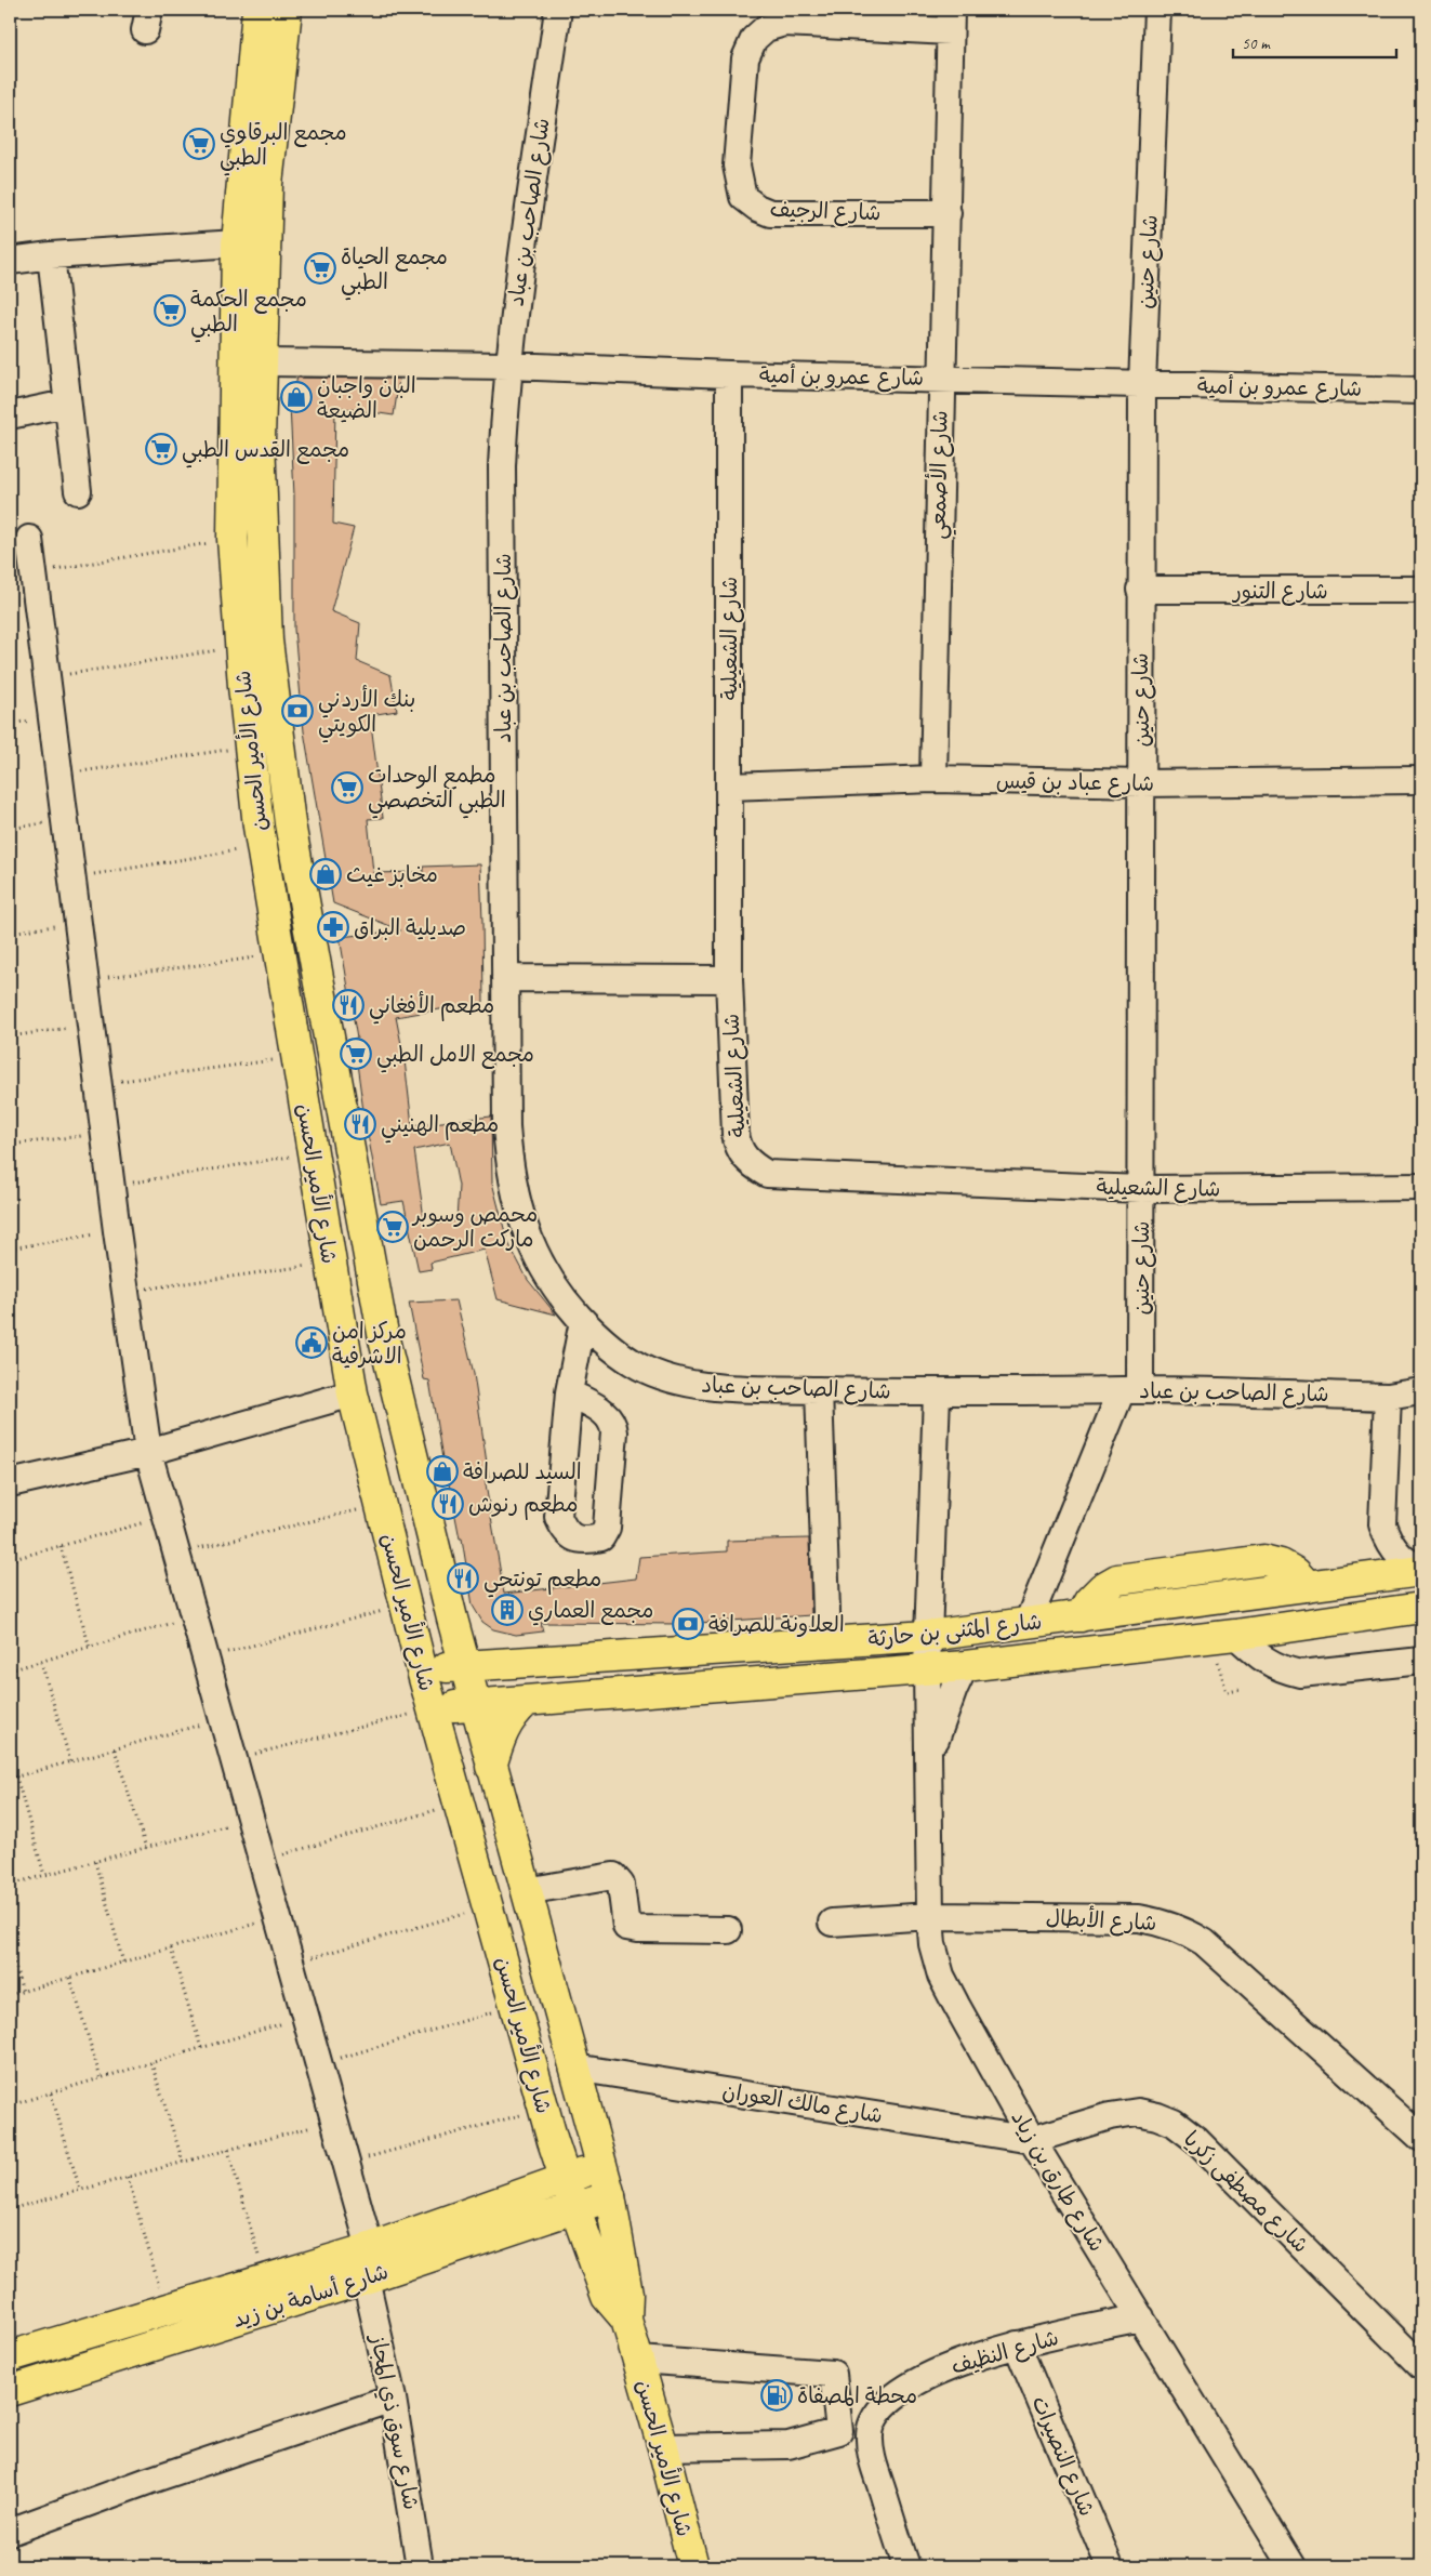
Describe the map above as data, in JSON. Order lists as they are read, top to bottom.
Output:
{
  "streets": {
    "main road": ["شارع الأمير الحسن", "شارع المثنى بن حارثة", "شارع أسامة بن زيد"],
    "street": [
      "شارع الرجيف",
      "شارع الصاحب بن عباد",
      "شارع حنين",
      "شارع عمرو بن أمية",
      "شارع الأصمعي",
      "شارع التنور",
      "شارع الشعيلية",
      "شارع عباد بن قيس",
      "شارع الأبطال",
      "شارع مالك العوران",
      "شارع طارق بن زياد",
      "شارع مصطفى زكريا",
      "شارع النظيف",
      "شارع سوق ذي المجاز",
      "شارع النصيرات"
    ]
  },
  "crossings": [
    ["شارع الرجيف", "شارع الأصمعي"],
    ["شارع الصاحب بن عباد", "شارع حنين"],
    ["شارع الصاحب بن عباد", "شارع عمرو بن أمية"],
    ["شارع الصاحب بن عباد", "شارع طارق بن زياد"],
    ["شارع حنين", "شارع عمرو بن أمية"],
    ["شارع حنين", "شارع التنور"],
    ["شارع حنين", "شارع الشعيلية"],
    ["شارع حنين", "شارع عباد بن قيس"],
    ["شارع عمرو بن أمية", "شارع الأصمعي"],
    ["شارع عمرو بن أمية", "شارع الشعيلية"],
    ["شارع عمرو بن أمية", "شارع الأمير الحسن"],
    ["شارع الأصمعي", "شارع عباد بن قيس"],
    ["شارع الشعيلية", "شارع عباد بن قيس"],
    ["شارع الأمير الحسن", "شارع المثنى بن حارثة"],
    ["شارع الأمير الحسن", "شارع مالك العوران"],
    ["شارع الأمير الحسن", "شارع أسامة بن زيد"],
    ["شارع المثنى بن حارثة", "شارع طارق بن زياد"],
    ["شارع الأبطال", "شارع طارق بن زياد"],
    ["شارع مالك العوران", "شارع طارق بن زياد"],
    ["شارع مالك العوران", "شارع مصطفى زكريا"],
    ["شارع طارق بن زياد", "شارع مصطفى زكريا"],
    ["شارع طارق بن زياد", "شارع النظيف"],
    ["شارع أسامة بن زيد", "شارع سوق ذي المجاز"],
    ["شارع النظيف", "شارع النصيرات"]
  ],
  "places": {
    "supermarket": [
      "مجمع البرقاوي الطبي",
      "مجمع الحياة الطبي",
      "مجمع الحكمة الطبي",
      "مجمع القدس الطبي",
      "مطمع الوحدات الطبي التخصصي",
      "مجمع الامل الطبي",
      "محمص وسوبر ماركت الرحمن"
    ],
    "shop": ["البان واجبان الضيعة", "مخابز غيث", "السيد للصرافة"],
    "bank": ["بنك الأردني الكويتي", "العلاونة للصرافة"],
    "pharmacy": ["صديلية البراق"],
    "restaurant": [
      "مطعم الأفغاني",
      "مطعم الهنيني",
      "مطعم رنوش",
      "مطعم تونتحي"
    ],
    "public building": ["مركز امن الاشرفية"],
    "building": ["مجمع العماري"],
    "fuel station": ["محطة المصفاة"]
  },
  "scale_bar": "50 m"
}
